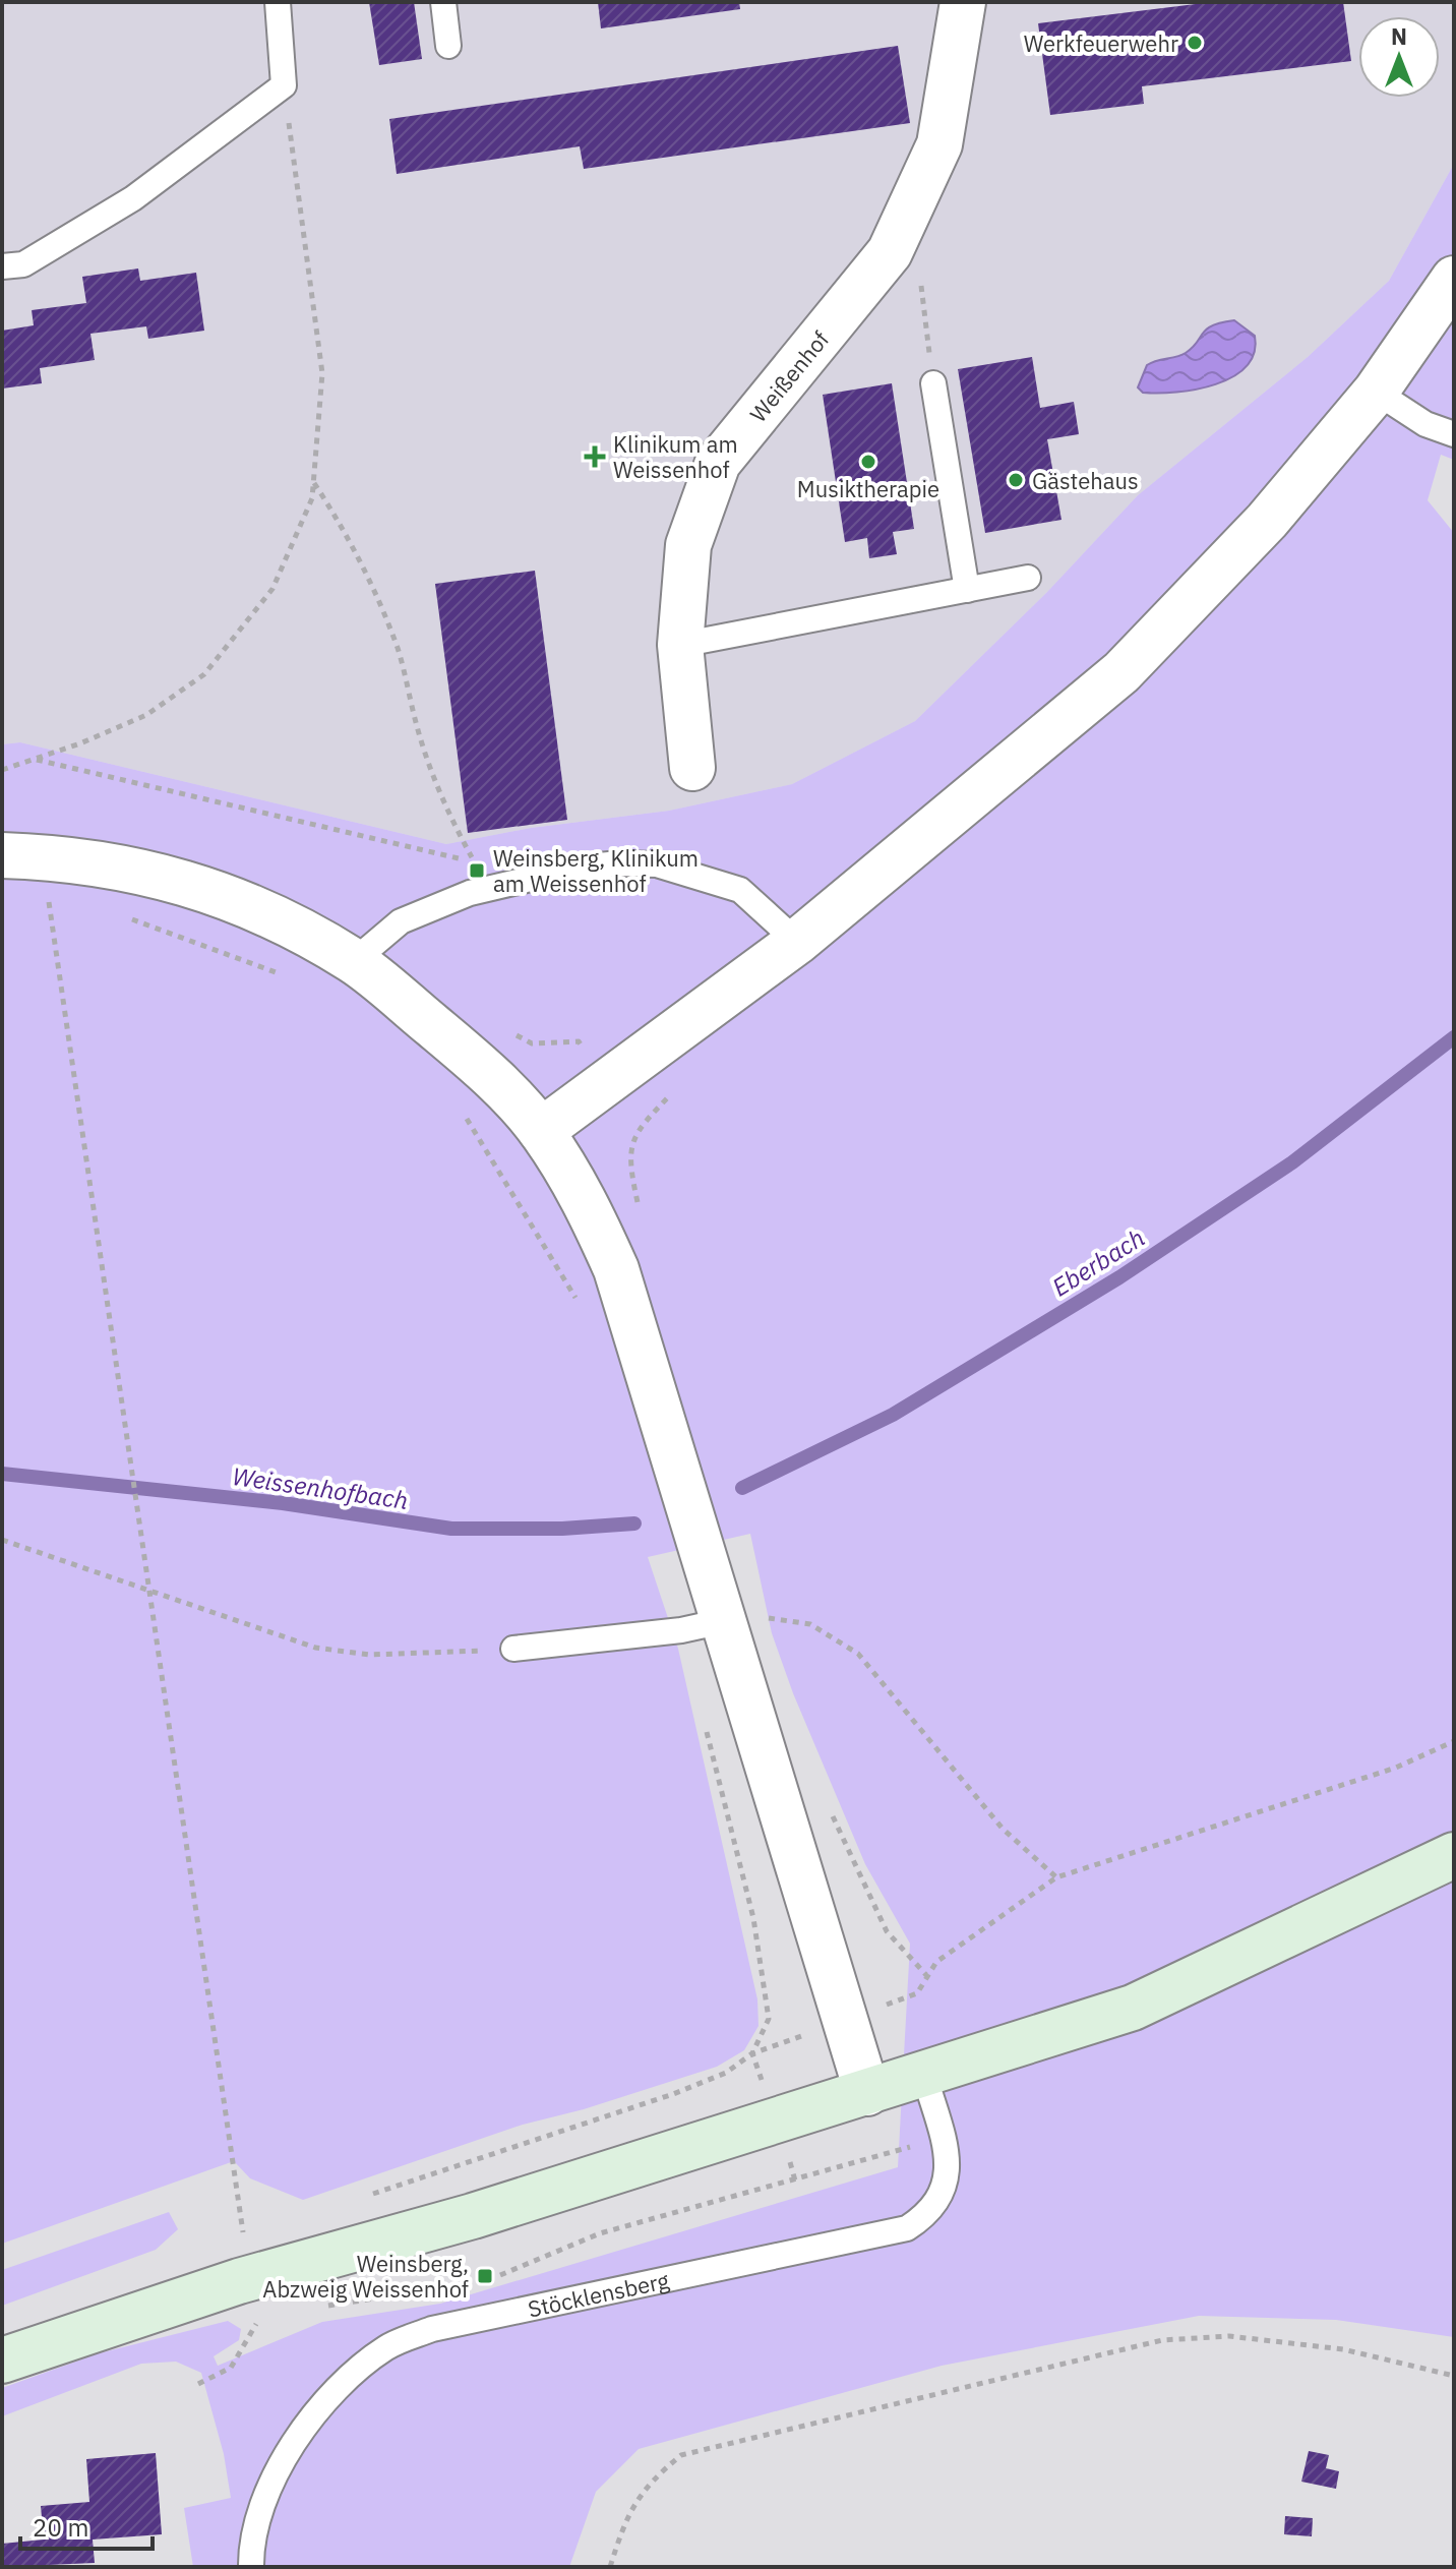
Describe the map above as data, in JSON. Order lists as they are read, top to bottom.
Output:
{
  "streets": {
    "street": ["Weißenhof"],
    "lane": ["Stöcklensberg"]
  },
  "water": ["Eberbach", "Weissenhofbach"],
  "places": {
    "other": ["Werkfeuerwehr", "Musiktherapie", "Gästehaus"],
    "health": ["Klinikum am Weissenhof"],
    "transit": ["Weinsberg, Klinikum am Weissenhof", "Weinsberg, Abzweig Weissenhof"]
  },
  "scale_bar": "20 m",
  "north": "top"
}
